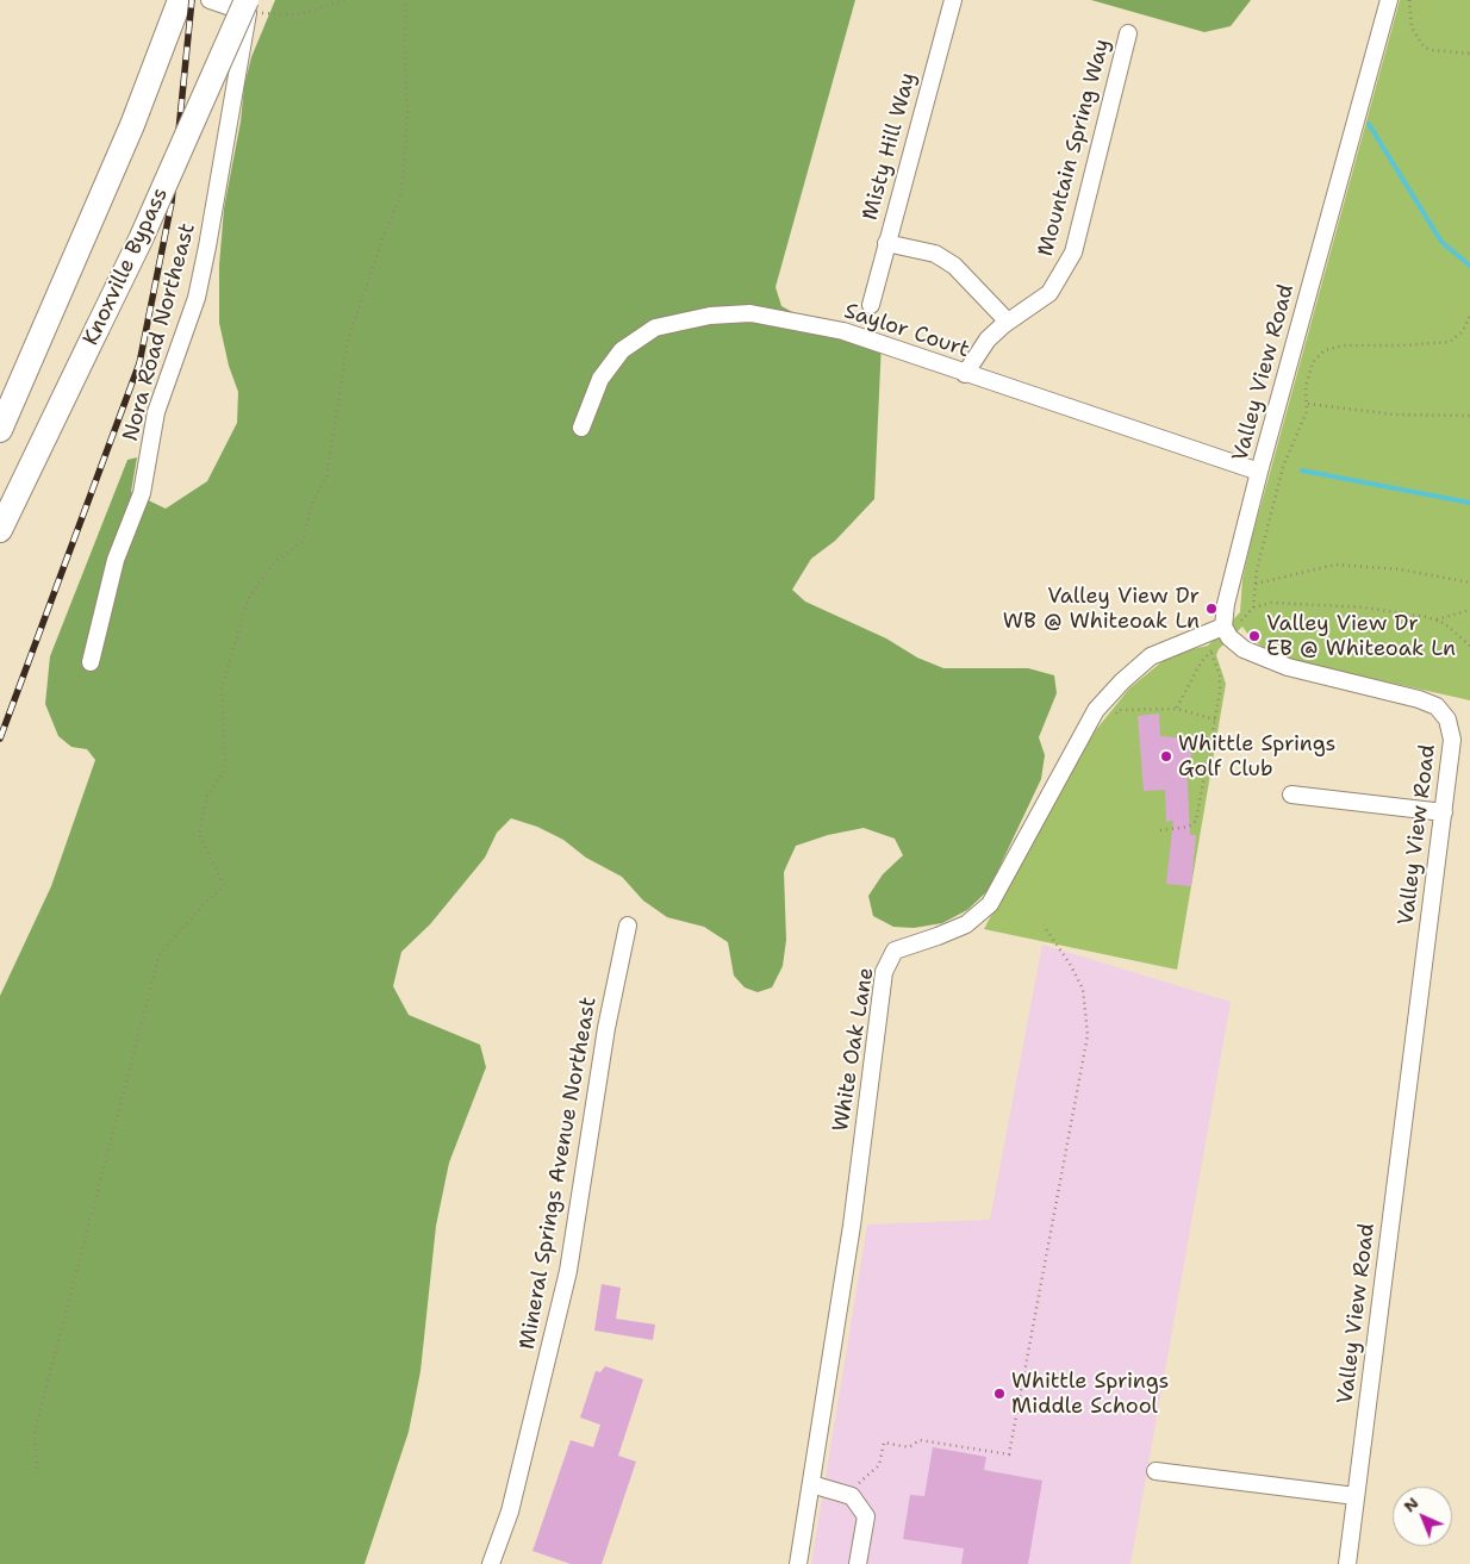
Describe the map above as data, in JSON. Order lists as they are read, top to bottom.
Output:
{
  "streets": {
    "highway": ["Knoxville Bypass"],
    "street": [
      "Misty Hill Way",
      "Mountain Spring Way",
      "Saylor Court",
      "Nora Road Northeast",
      "Valley View Road",
      "White Oak Lane",
      "Mineral Springs Avenue Northeast"
    ]
  },
  "crossings": [
    ["Mountain Spring Way", "Saylor Court"],
    ["Knoxville Bypass", "Nora Road Northeast"],
    ["Saylor Court", "Valley View Road"],
    ["Valley View Road", "White Oak Lane"]
  ],
  "places": [
    "Valley View Dr WB @ Whiteoak Ln",
    "Valley View Dr EB @ Whiteoak Ln",
    "Whittle Springs Golf Club",
    "Whittle Springs Middle School"
  ],
  "north": "top left"
}
